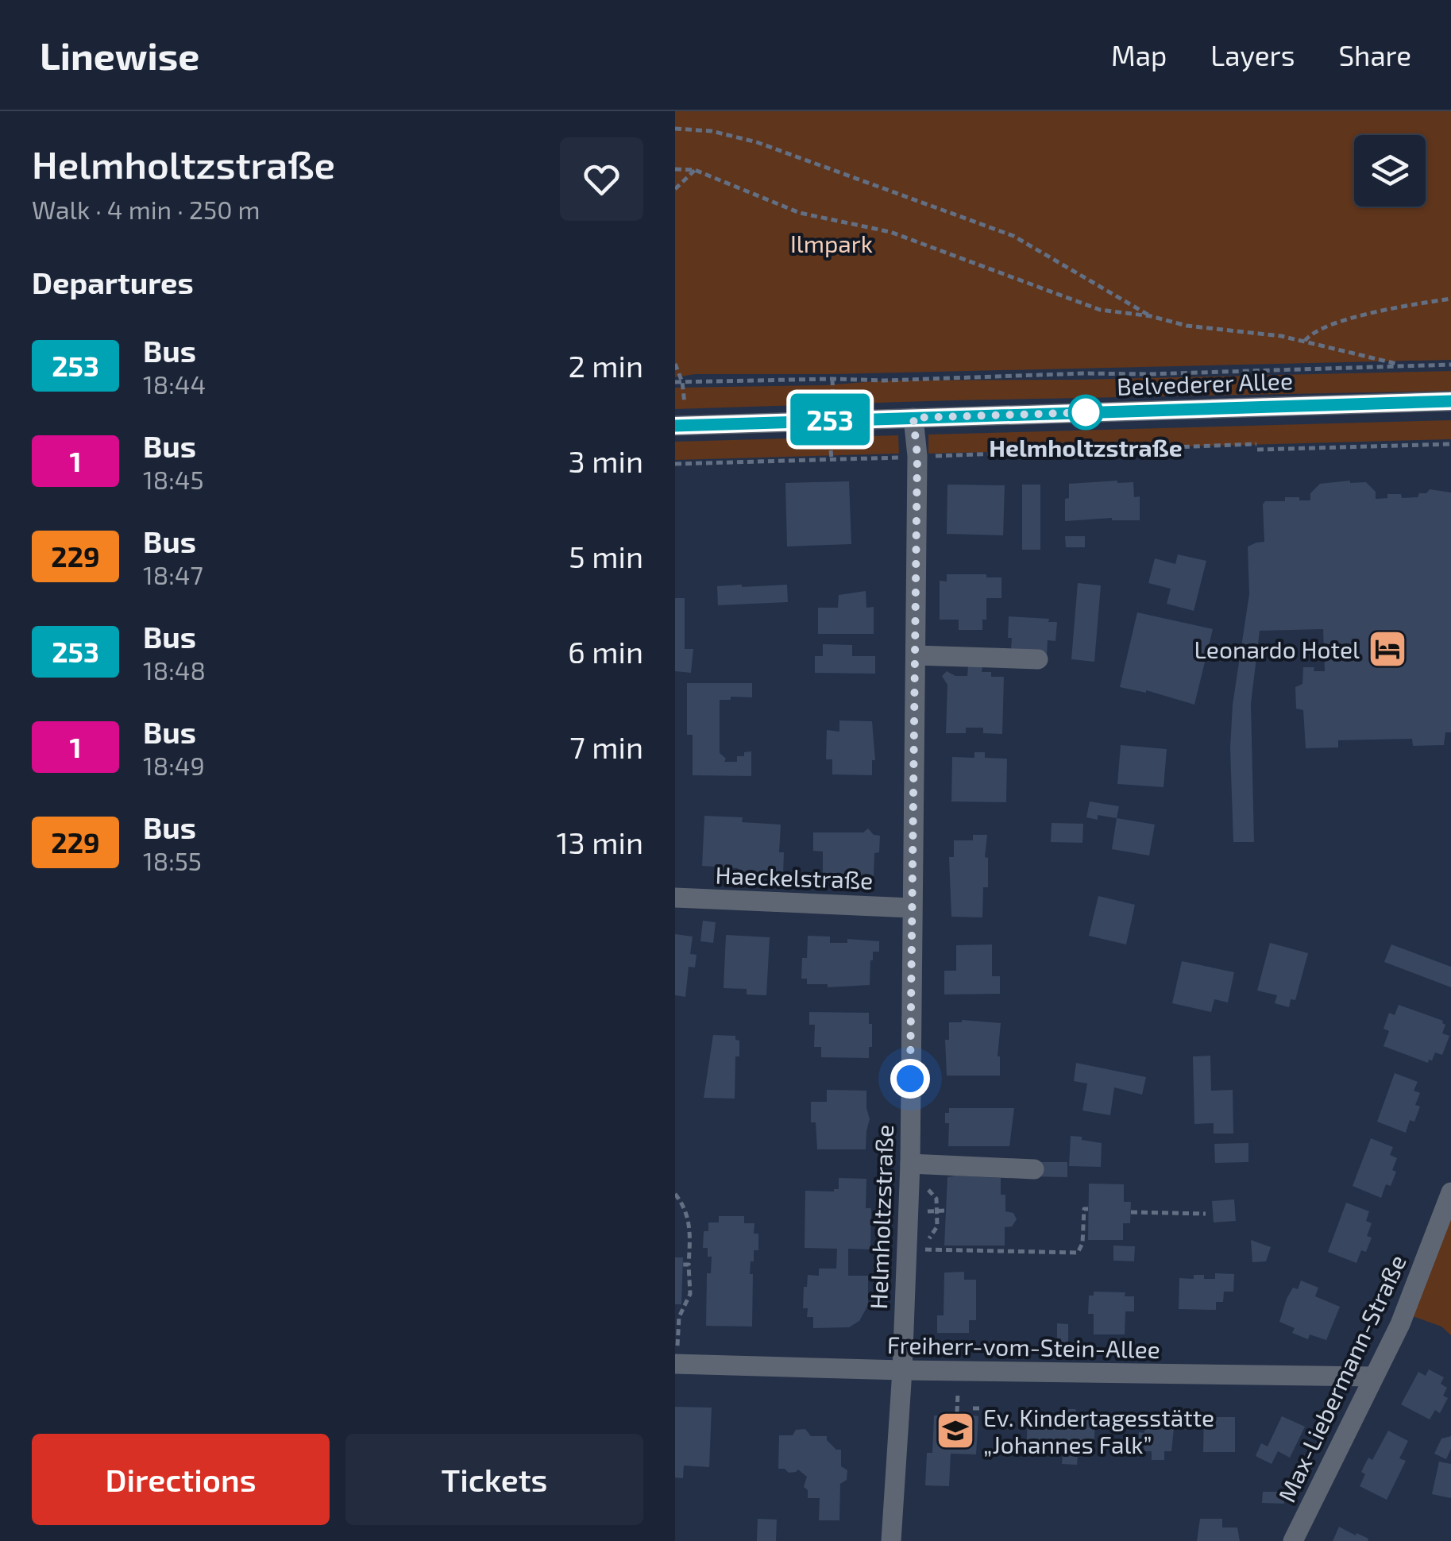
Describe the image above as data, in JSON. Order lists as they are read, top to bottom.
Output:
{
  "streets": {
    "street": [
      "Belvederer Allee",
      "Haeckelstraße",
      "Helmholtzstraße",
      "Freiherr-vom-Stein-Allee",
      "Max-Liebermann-Straße"
    ]
  },
  "crossings": [
    ["Belvederer Allee", "Helmholtzstraße"],
    ["Haeckelstraße", "Helmholtzstraße"],
    ["Helmholtzstraße", "Freiherr-vom-Stein-Allee"],
    ["Freiherr-vom-Stein-Allee", "Max-Liebermann-Straße"]
  ],
  "parks": ["Ilmpark"],
  "places": {
    "other": ["Helmholtzstraße"],
    "hotel": ["Leonardo Hotel"],
    "school or university": ["Ev. Kindertagesstätte „Johannes Falk”"]
  },
  "lines": ["bus line 253"],
  "page": {
    "header": "Linewise",
    "nav": ["Map", "Layers", "Share"],
    "heading": [
      ["Helmholtzstraße", "Walk · 4 min · 250 m"],
      "Departures"
    ],
    "on_map": "253",
    "list": [
      {
        "mark": "253",
        "name": "Bus",
        "note": "18:44",
        "value": "2 min"
      },
      {
        "mark": "1",
        "name": "Bus",
        "note": "18:45",
        "value": "3 min"
      },
      {
        "mark": "229",
        "name": "Bus",
        "note": "18:47",
        "value": "5 min"
      },
      {
        "mark": "253",
        "name": "Bus",
        "note": "18:48",
        "value": "6 min"
      },
      {
        "mark": "1",
        "name": "Bus",
        "note": "18:49",
        "value": "7 min"
      },
      {
        "mark": "229",
        "name": "Bus",
        "note": "18:55",
        "value": "13 min"
      }
    ],
    "buttons": ["Directions", "Tickets"]
  }
}
